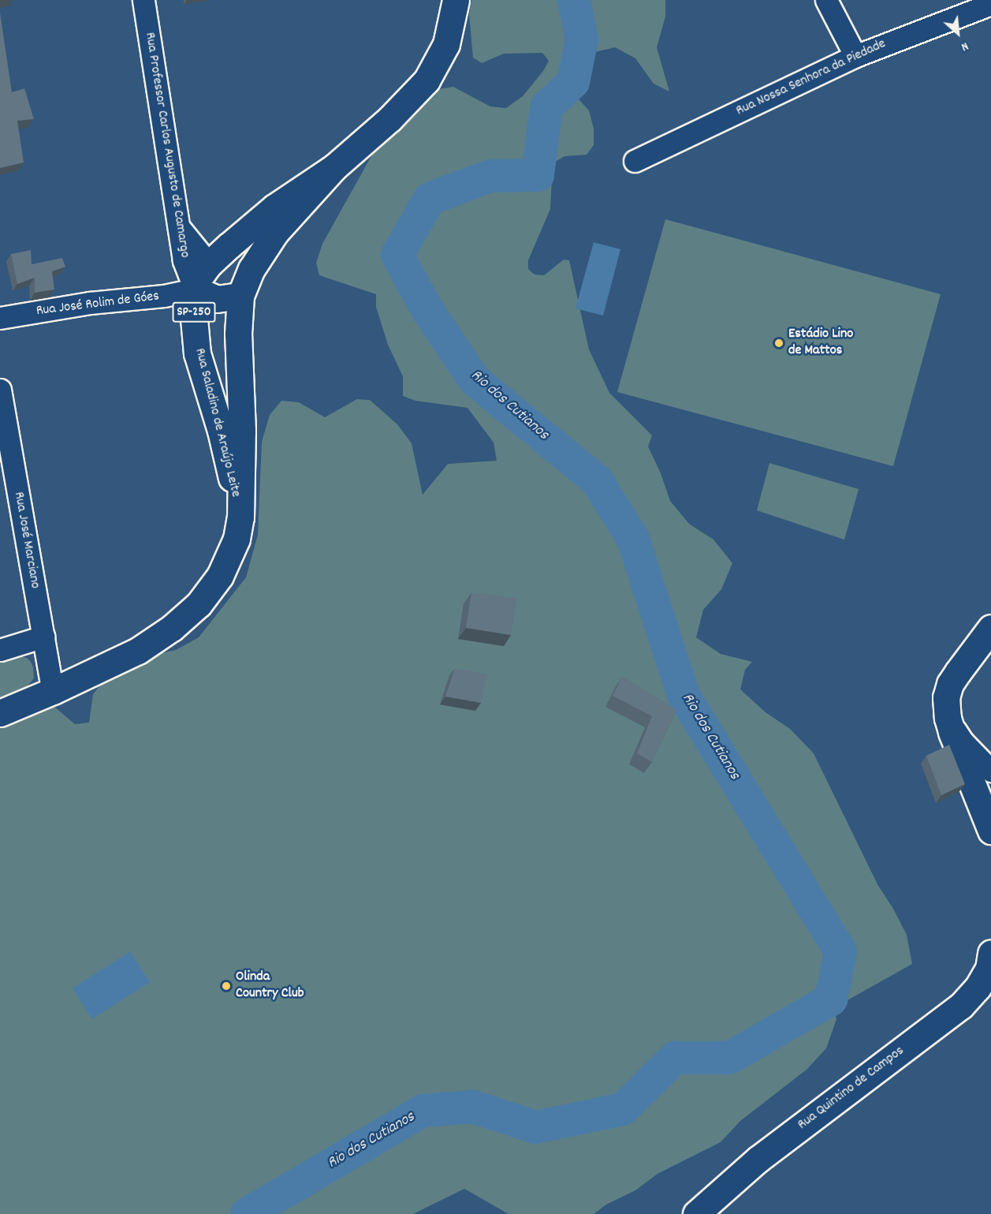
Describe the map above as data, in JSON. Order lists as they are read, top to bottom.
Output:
{
  "streets": {
    "main road": ["SP-250", "Rua Saladino de Araújo Leite", "Rua Quintino de Campos"],
    "street": [
      "Rua Nossa Senhora da Piedade",
      "Rua Professor Carlos Augusto de Camargo",
      "Rua José Rolim de Góes",
      "Rua José Marciano"
    ]
  },
  "crossings": [
    ["Rua Professor Carlos Augusto de Camargo", "Rua José Rolim de Góes"],
    ["Rua Professor Carlos Augusto de Camargo", "Rua Saladino de Araújo Leite"],
    ["Rua José Rolim de Góes", "Rua Saladino de Araújo Leite"],
    ["Rua Saladino de Araújo Leite", "Rua José Marciano"]
  ],
  "water": ["Rio dos Cutianos"],
  "places": ["Estádio Lino de Mattos", "Olinda Country Club"],
  "north": "bottom right"
}
